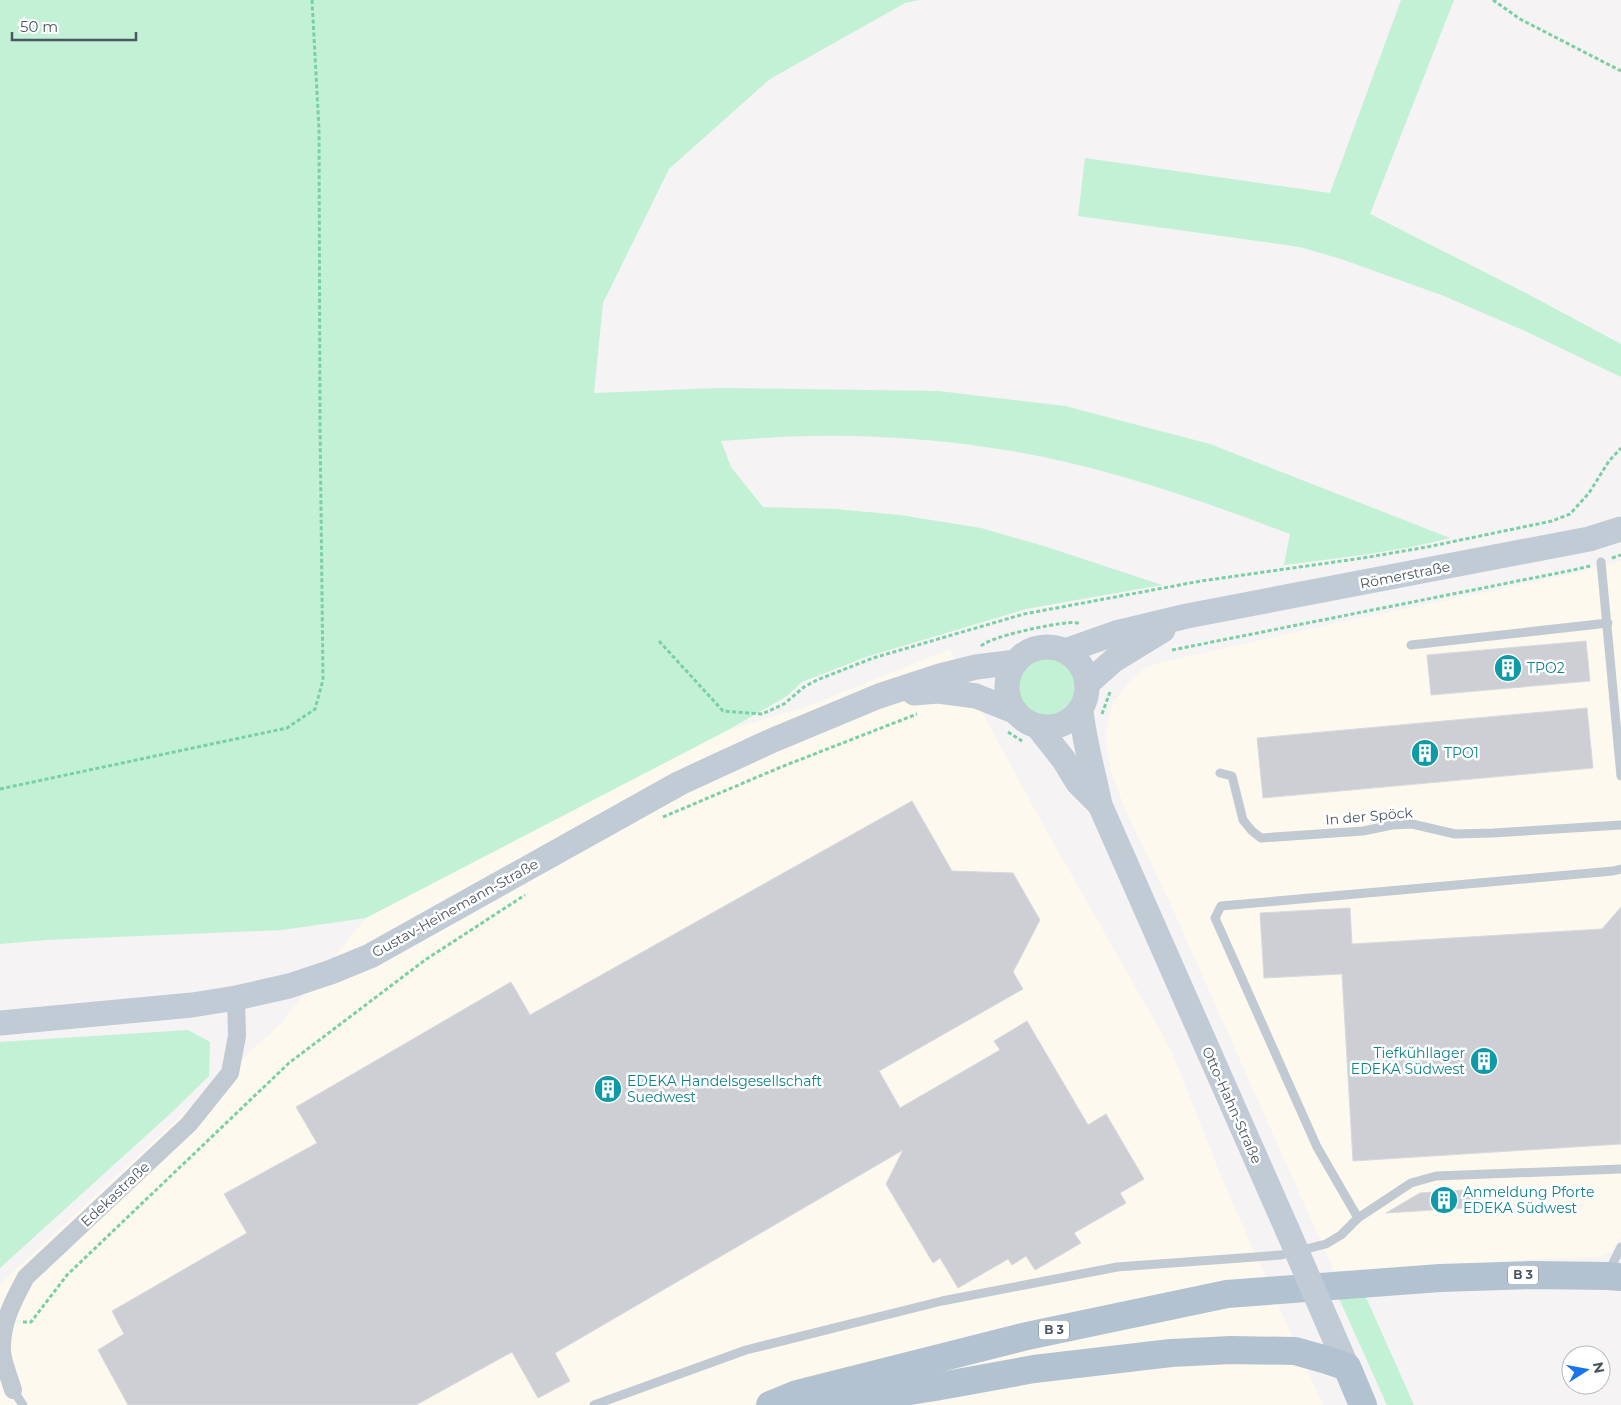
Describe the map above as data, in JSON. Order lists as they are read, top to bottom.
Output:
{
  "streets": {
    "main road": ["Otto-Hahn-Straße", "B 3"],
    "street": ["Römerstraße", "Gustav-Heinemann-Straße", "Edekastraße"],
    "lane": ["In der Spöck"]
  },
  "crossings": [
    ["Römerstraße", "Gustav-Heinemann-Straße"],
    ["Römerstraße", "Otto-Hahn-Straße"],
    ["Gustav-Heinemann-Straße", "Otto-Hahn-Straße"],
    ["Gustav-Heinemann-Straße", "Edekastraße"]
  ],
  "places": {
    "building": [
      "TPO2",
      "TPO1",
      "Tiefkühllager EDEKA Südwest",
      "EDEKA Handelsgesellschaft Suedwest",
      "Anmeldung Pforte EDEKA Südwest"
    ]
  },
  "scale_bar": "50 m",
  "north": "right"
}
